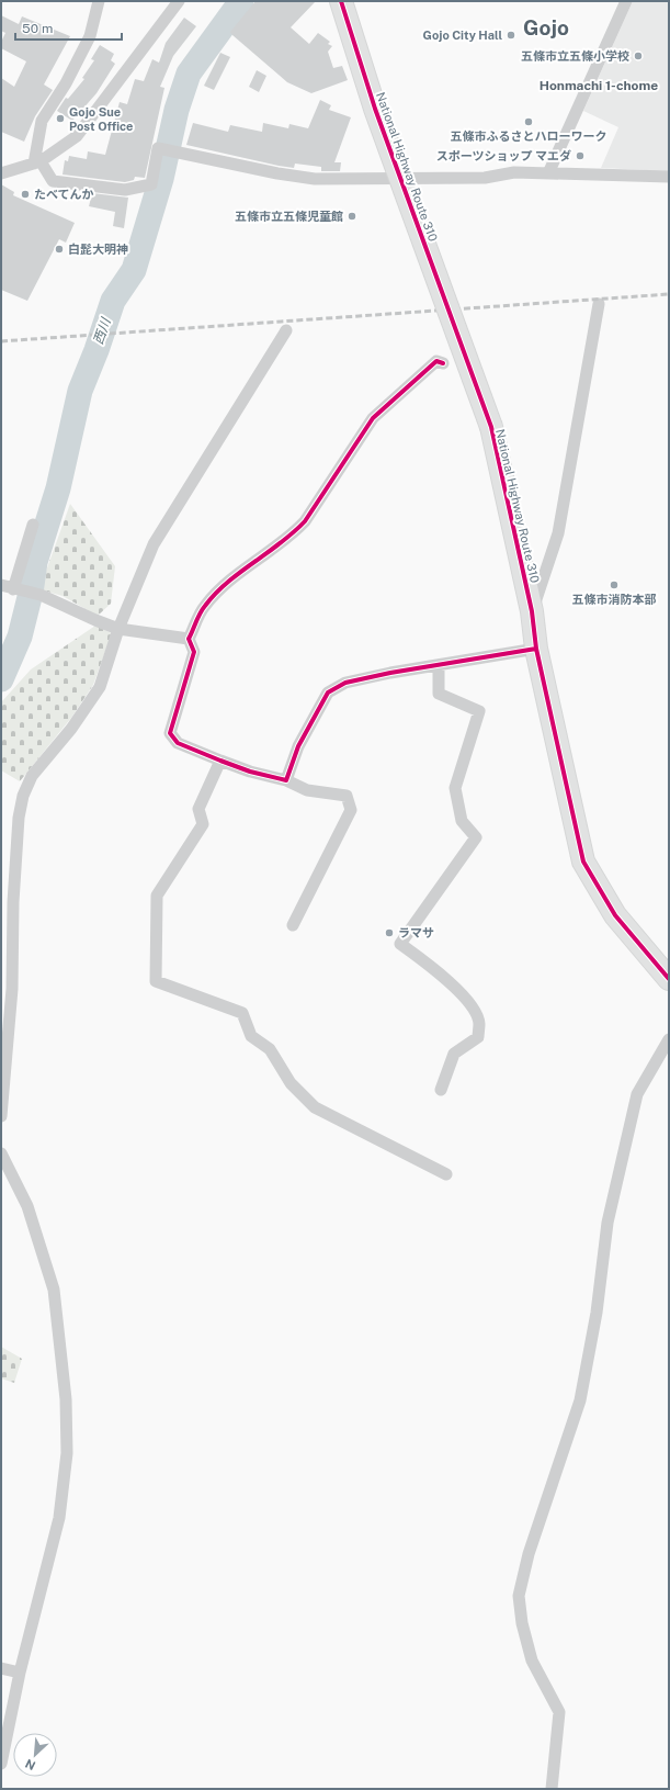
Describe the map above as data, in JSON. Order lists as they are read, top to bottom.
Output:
{
  "streets": {
    "highway": ["National Highway Route 310"]
  },
  "districts": ["Gojo", "Honmachi 1-chome"],
  "water": ["西川"],
  "places": [
    "Gojo City Hall",
    "五條市立五條小学校",
    "Gojo Sue Post Office",
    "五條市ふるさとハローワーク",
    "スポーツショップ マエダ",
    "たべてんか",
    "五條市立五條児童館",
    "白髭大明神",
    "五條市消防本部",
    "ラマサ"
  ],
  "scale_bar": "50 m",
  "north": "bottom left"
}
